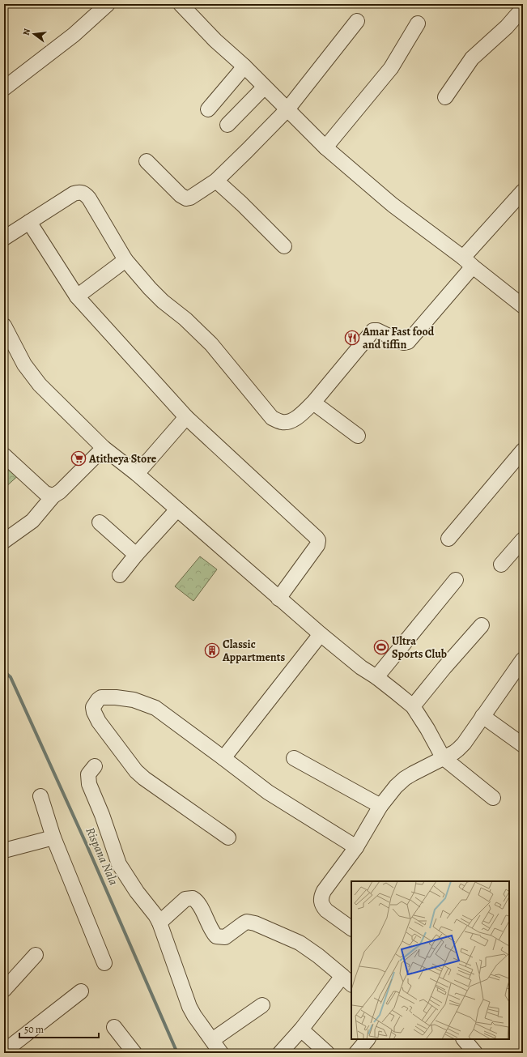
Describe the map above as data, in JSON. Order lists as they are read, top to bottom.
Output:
{
  "water": ["Rispana Nala"],
  "places": {
    "restaurant": ["Amar Fast food and tiffin"],
    "supermarket": ["Atitheya Store"],
    "sports": ["Ultra Sports Club"],
    "building": ["Classic Appartments"]
  },
  "scale_bar": "50 m",
  "north": "left"
}
